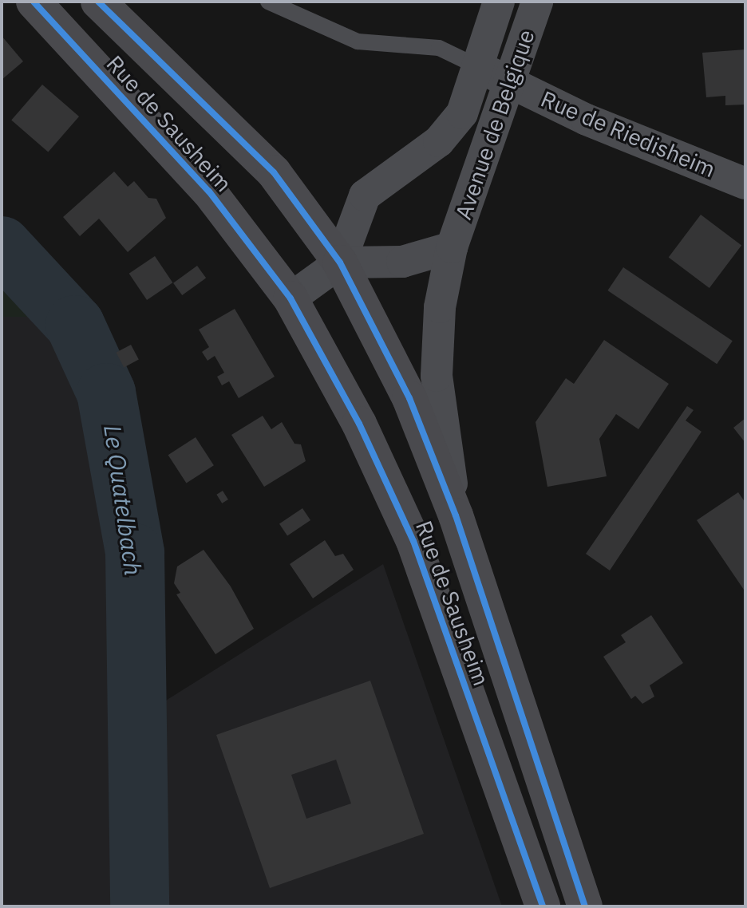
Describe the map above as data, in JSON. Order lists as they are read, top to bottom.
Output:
{
  "streets": {
    "main road": ["Rue de Sausheim"],
    "street": ["Avenue de Belgique", "Rue de Riedisheim"]
  },
  "crossings": [
    ["Rue de Sausheim", "Avenue de Belgique"],
    ["Avenue de Belgique", "Rue de Riedisheim"]
  ],
  "water": ["Le Quatelbach"]
}
